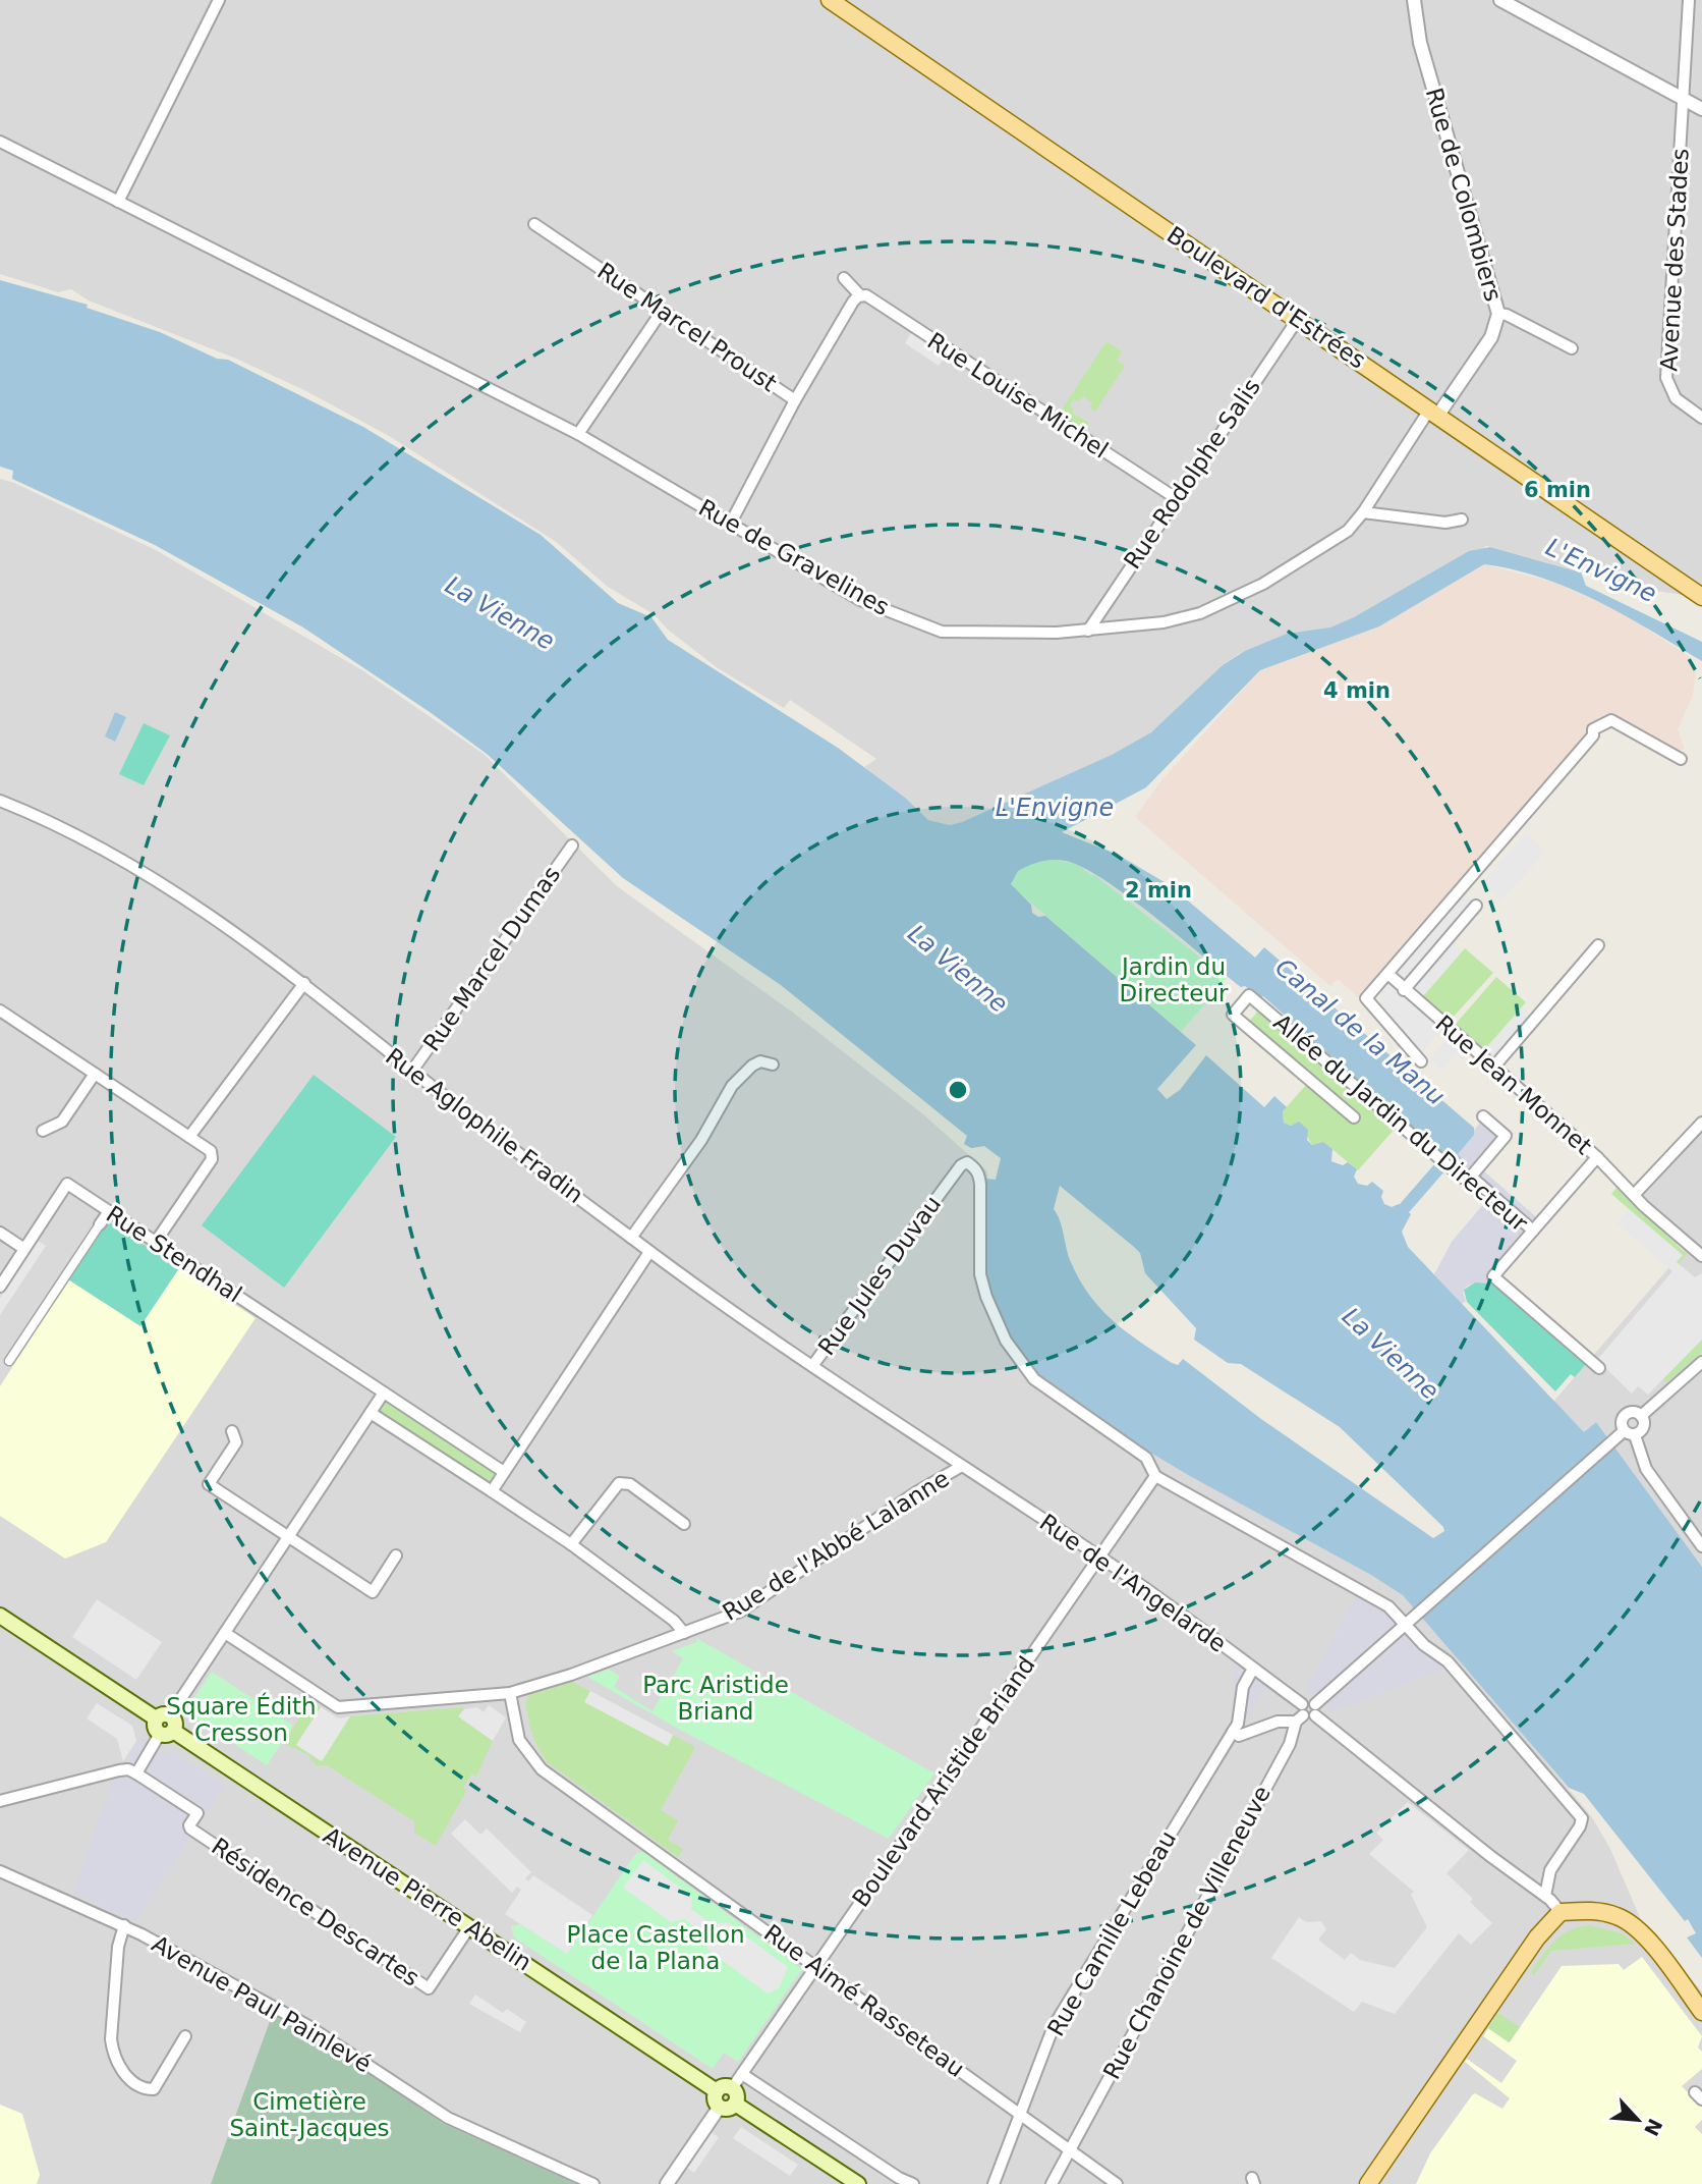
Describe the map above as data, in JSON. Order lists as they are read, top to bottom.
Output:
{
  "streets": {
    "main road": ["Boulevard d'Estrées", "Avenue Pierre Abelin"],
    "street": [
      "Rue de Colombiers",
      "Avenue des Stades",
      "Rue Marcel Proust",
      "Rue Louise Michel",
      "Rue Rodolphe Salis",
      "Rue de Gravelines",
      "Rue Marcel Dumas",
      "Rue Jean Monnet",
      "Allée du Jardin du Directeur",
      "Rue Aglophile Fradin",
      "Rue Stendhal",
      "Rue Jules Duvau",
      "Rue de l'Abbé Lalanne",
      "Rue de l'Angelarde",
      "Boulevard Aristide Briand",
      "Résidence Descartes",
      "Rue Chanoine de Villeneuve",
      "Rue Camille Lebeau",
      "Rue Aimé Rasseteau",
      "Avenue Paul Painlevé"
    ]
  },
  "crossings": [
    ["Rue de Colombiers", "Boulevard d'Estrées"],
    ["Rue de Colombiers", "Rue de Gravelines"],
    ["Boulevard d'Estrées", "Rue Rodolphe Salis"],
    ["Boulevard d'Estrées", "Rue de Gravelines"],
    ["Rue Marcel Proust", "Rue de Gravelines"],
    ["Rue Louise Michel", "Rue Rodolphe Salis"],
    ["Rue Rodolphe Salis", "Rue de Gravelines"],
    ["Rue Marcel Dumas", "Rue Aglophile Fradin"],
    ["Rue Aglophile Fradin", "Rue Jules Duvau"],
    ["Rue Aglophile Fradin", "Rue de l'Abbé Lalanne"],
    ["Rue Aglophile Fradin", "Rue de l'Angelarde"],
    ["Rue Jules Duvau", "Boulevard Aristide Briand"],
    ["Rue de l'Abbé Lalanne", "Rue de l'Angelarde"],
    ["Rue de l'Abbé Lalanne", "Rue Aimé Rasseteau"],
    ["Rue de l'Angelarde", "Boulevard Aristide Briand"],
    ["Rue de l'Angelarde", "Rue Chanoine de Villeneuve"],
    ["Boulevard Aristide Briand", "Avenue Pierre Abelin"],
    ["Boulevard Aristide Briand", "Rue Aimé Rasseteau"],
    ["Avenue Pierre Abelin", "Résidence Descartes"],
    ["Rue Chanoine de Villeneuve", "Rue Aimé Rasseteau"],
    ["Rue Camille Lebeau", "Rue Aimé Rasseteau"]
  ],
  "water": ["L'Envigne", "La Vienne", "Canal de la Manu"],
  "parks": [
    "Jardin du Directeur",
    "Parc Aristide Briand",
    "Square Édith Cresson",
    "Place Castellon de la Plana",
    "Cimetière Saint-Jacques"
  ],
  "north": "bottom right",
  "rings": ["6 min", "4 min", "2 min"]
}
